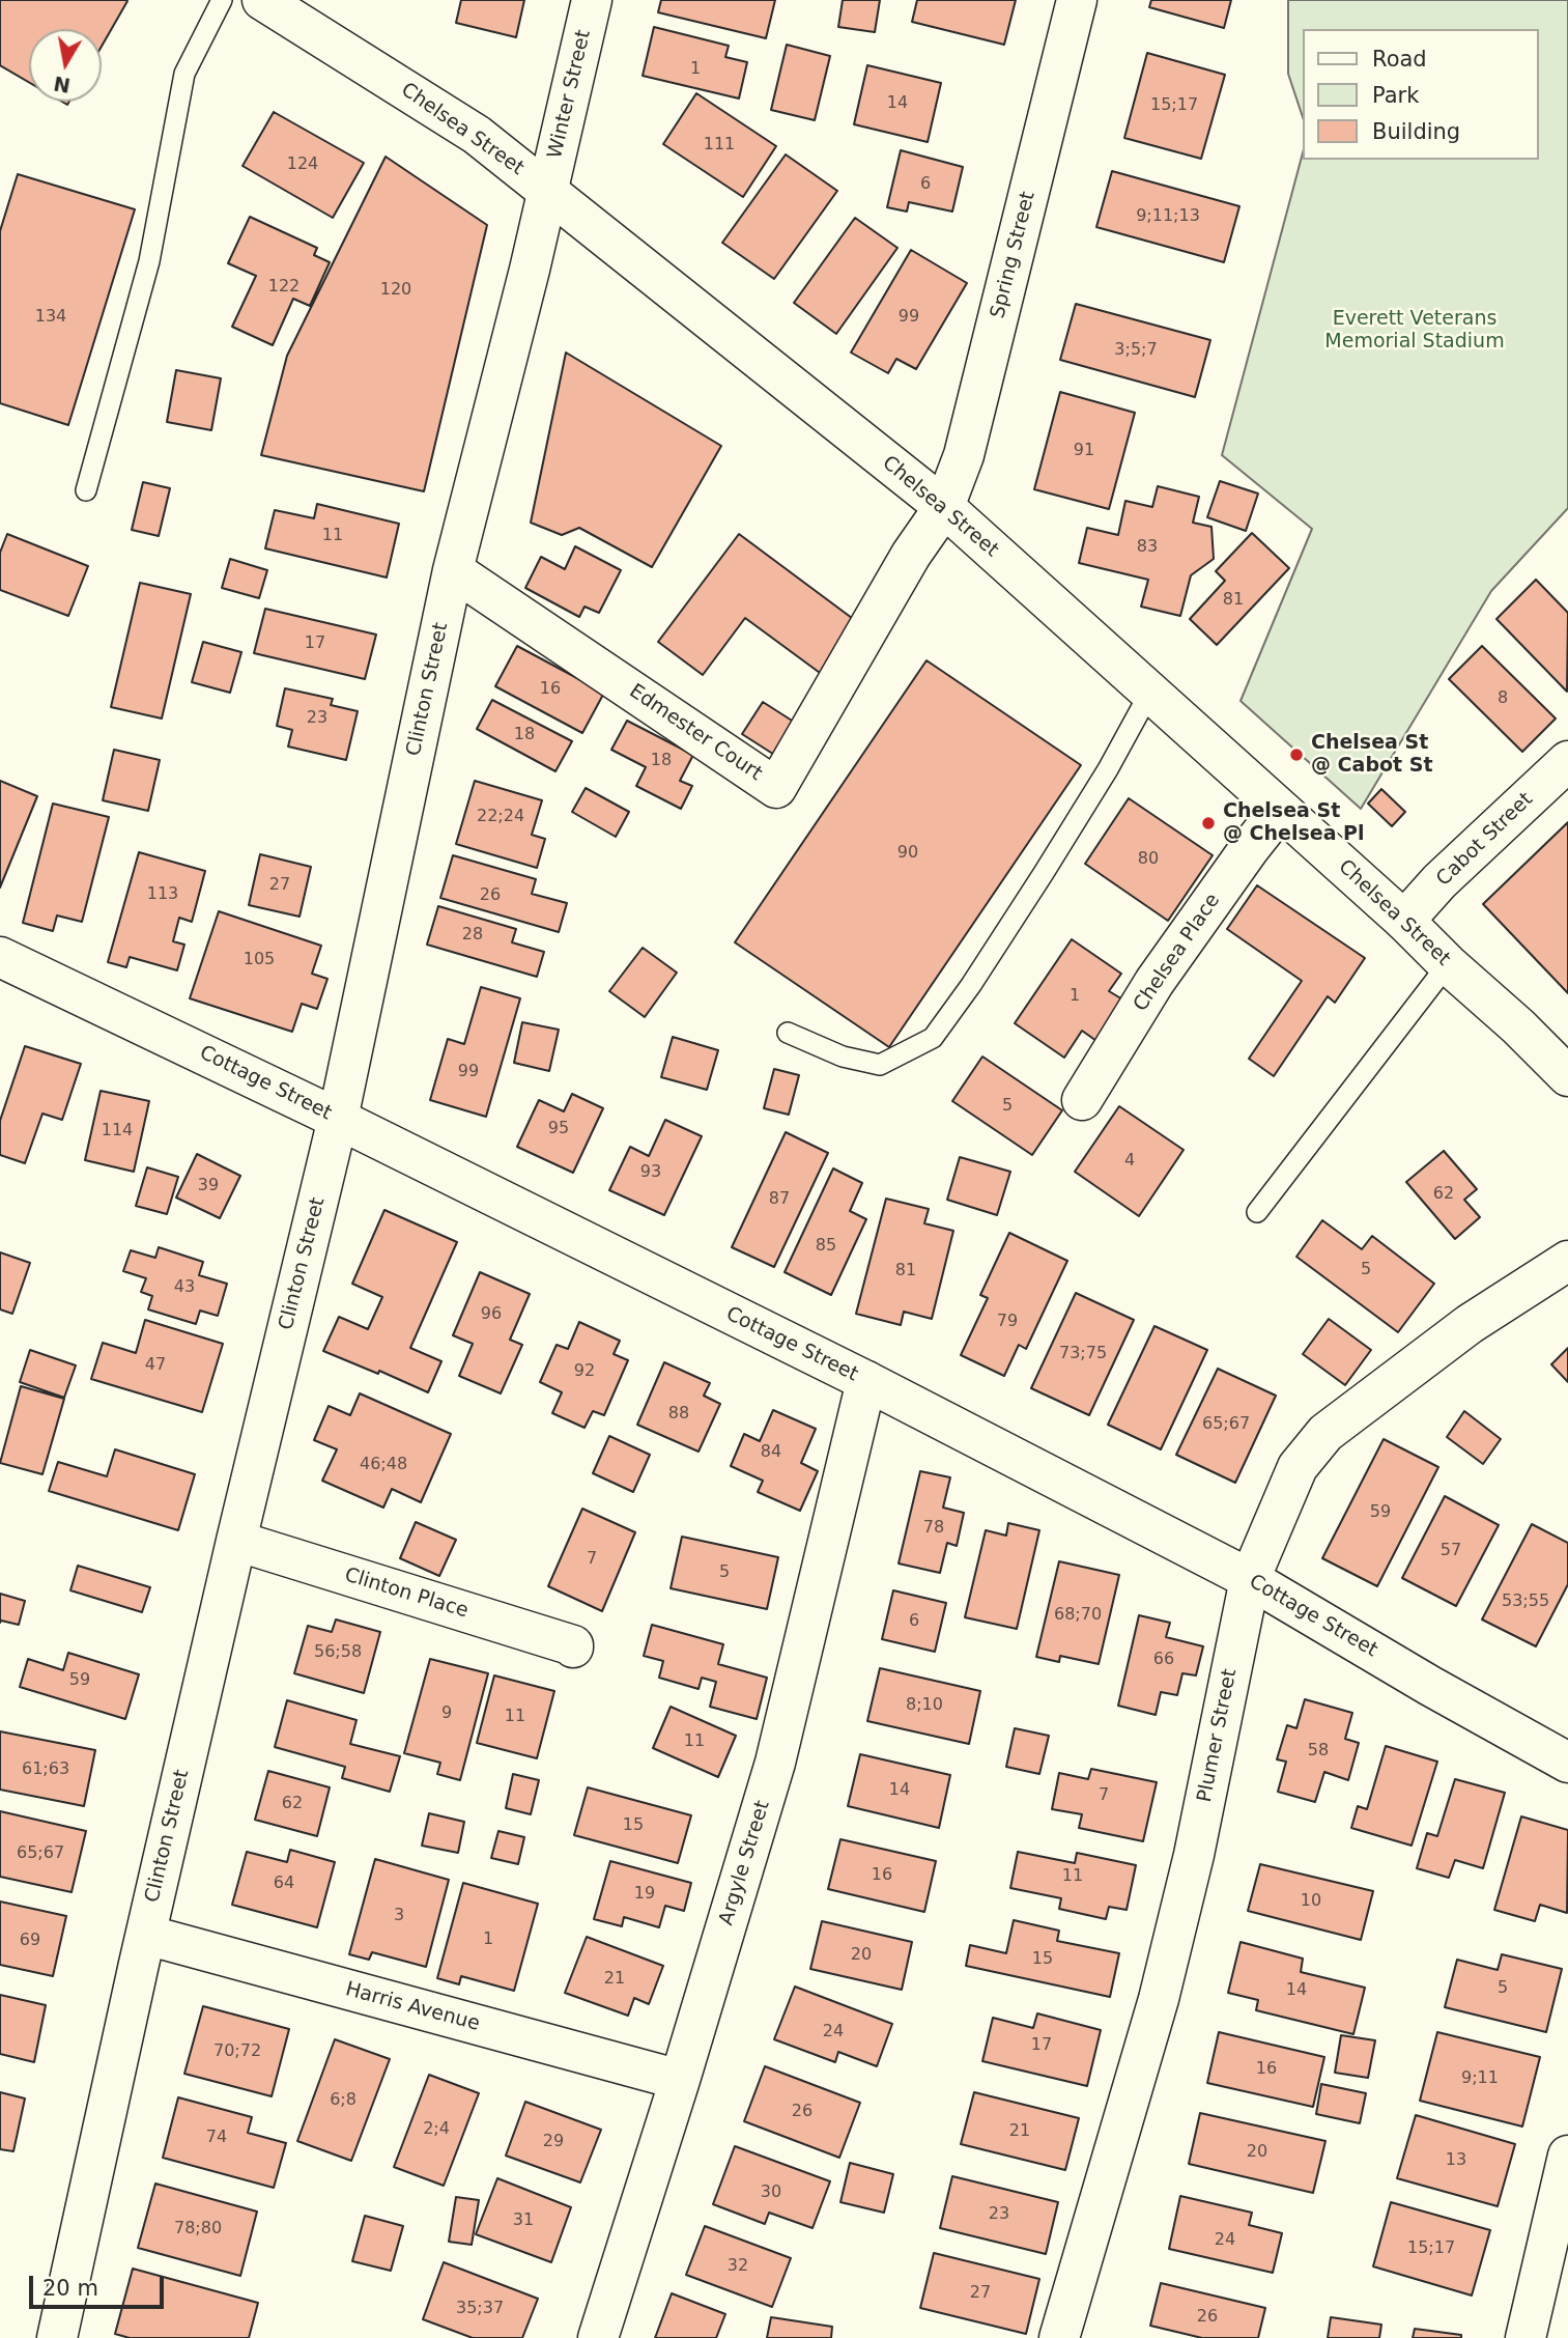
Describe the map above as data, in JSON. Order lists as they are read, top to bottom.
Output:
{
  "streets": {
    "street": [
      "Winter Street",
      "Chelsea Street",
      "Spring Street",
      "Clinton Street",
      "Edmester Court",
      "Cabot Street",
      "Chelsea Place",
      "Cottage Street",
      "Clinton Place",
      "Plumer Street",
      "Argyle Street",
      "Harris Avenue"
    ]
  },
  "crossings": [
    ["Winter Street", "Chelsea Street"],
    ["Winter Street", "Clinton Street"],
    ["Chelsea Street", "Spring Street"],
    ["Chelsea Street", "Clinton Street"],
    ["Chelsea Street", "Edmester Court"],
    ["Chelsea Street", "Cabot Street"],
    ["Chelsea Street", "Chelsea Place"],
    ["Spring Street", "Edmester Court"],
    ["Clinton Street", "Edmester Court"],
    ["Clinton Street", "Cottage Street"],
    ["Clinton Street", "Clinton Place"],
    ["Clinton Street", "Harris Avenue"],
    ["Cottage Street", "Plumer Street"],
    ["Cottage Street", "Argyle Street"],
    ["Argyle Street", "Harris Avenue"]
  ],
  "parks": ["Everett Veterans Memorial Stadium"],
  "places": ["Chelsea St @ Cabot St", "Chelsea St @ Chelsea Pl"],
  "house_numbers": [
    "1",
    "14",
    "15;17",
    "111",
    "124",
    "6",
    "9;11;13",
    "122",
    "120",
    "134",
    "99",
    "3;5;7",
    "91",
    "11",
    "83",
    "81",
    "17",
    "16",
    "8",
    "23",
    "18",
    "18",
    "22;24",
    "90",
    "80",
    "27",
    "113",
    "26",
    "28",
    "105",
    "1",
    "99",
    "5",
    "95",
    "114",
    "4",
    "93",
    "39",
    "62",
    "87",
    "85",
    "5",
    "81",
    "43",
    "96",
    "79",
    "73;75",
    "47",
    "92",
    "88",
    "65;67",
    "84",
    "46;48",
    "59",
    "78",
    "57",
    "7",
    "5",
    "53;55",
    "68;70",
    "6",
    "56;58",
    "66",
    "59",
    "8;10",
    "9",
    "11",
    "11",
    "58",
    "61;63",
    "14",
    "7",
    "62",
    "15",
    "65;67",
    "16",
    "11",
    "64",
    "19",
    "10",
    "3",
    "1",
    "69",
    "20",
    "15",
    "21",
    "5",
    "14",
    "24",
    "17",
    "70;72",
    "16",
    "9;11",
    "6;8",
    "26",
    "2;4",
    "21",
    "74",
    "29",
    "20",
    "13",
    "30",
    "23",
    "31",
    "78;80",
    "24",
    "15;17",
    "32",
    "27",
    "35;37",
    "26"
  ],
  "legend": ["Road", "Park", "Building"],
  "scale_bar": "20 m",
  "north": "bottom"
}
